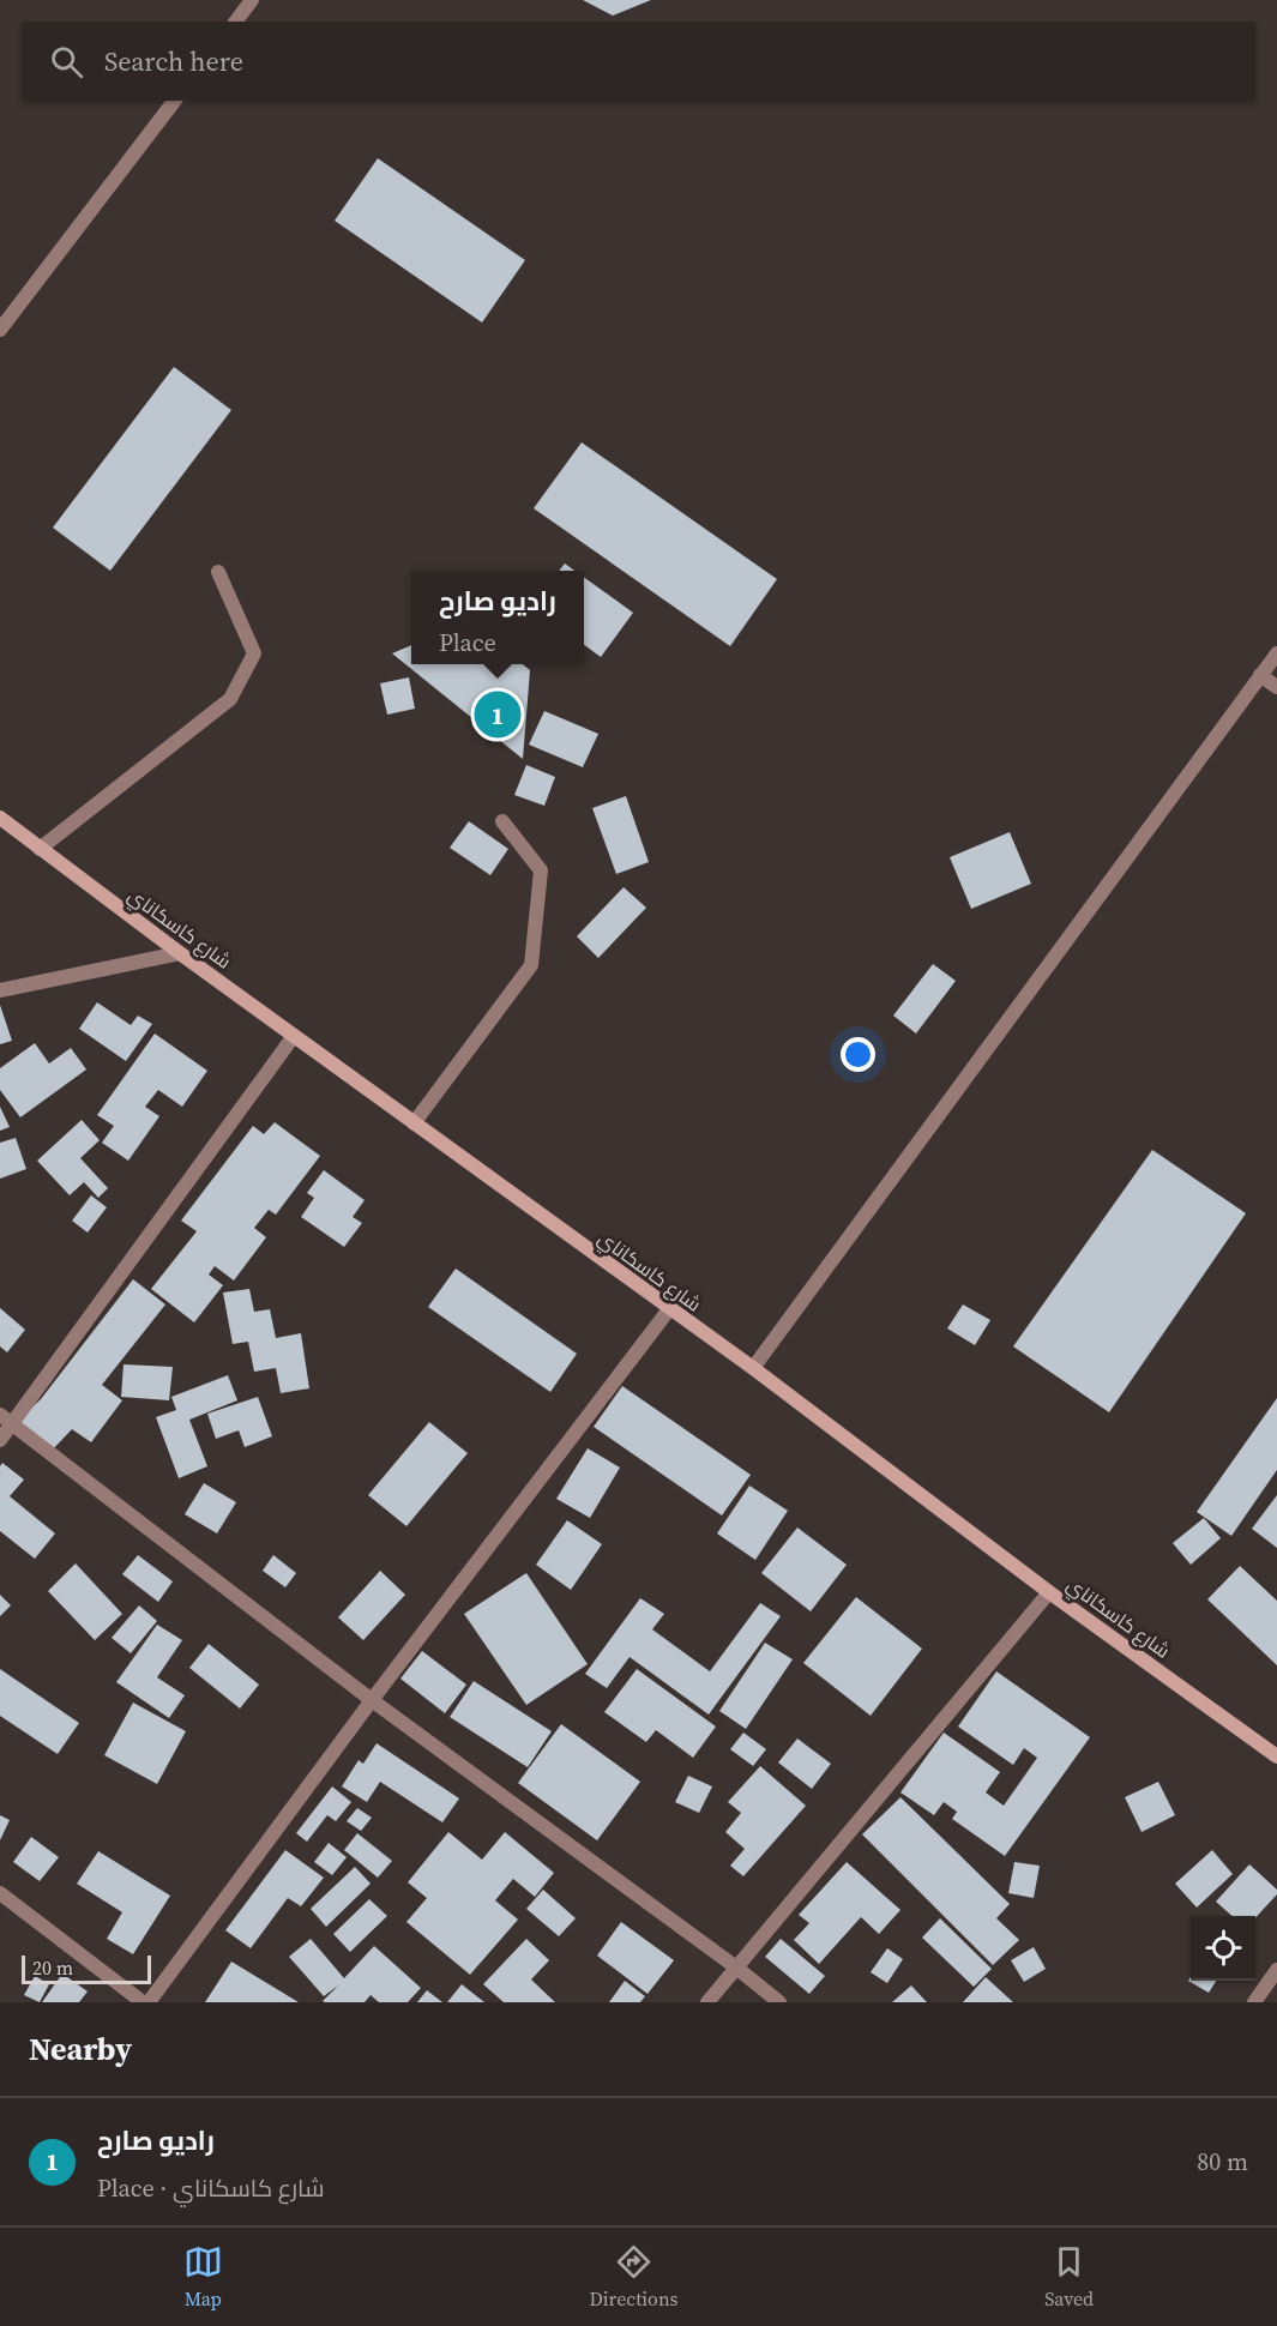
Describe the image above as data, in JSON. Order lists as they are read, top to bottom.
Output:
{
  "streets": {
    "street": ["شارع كاسكاناي"]
  },
  "scale_bar": "20 m",
  "page": {
    "search": "Search here",
    "popup": ["راديو صارح", "Place"],
    "pins": "1",
    "scale": "20 m",
    "heading": "Nearby",
    "list": [
      {
        "mark": "1",
        "name": "راديو صارح",
        "note": "Place · شارع كاسكاناي",
        "value": "80 m"
      }
    ],
    "nav": ["Map", "Directions", "Saved"]
  }
}
